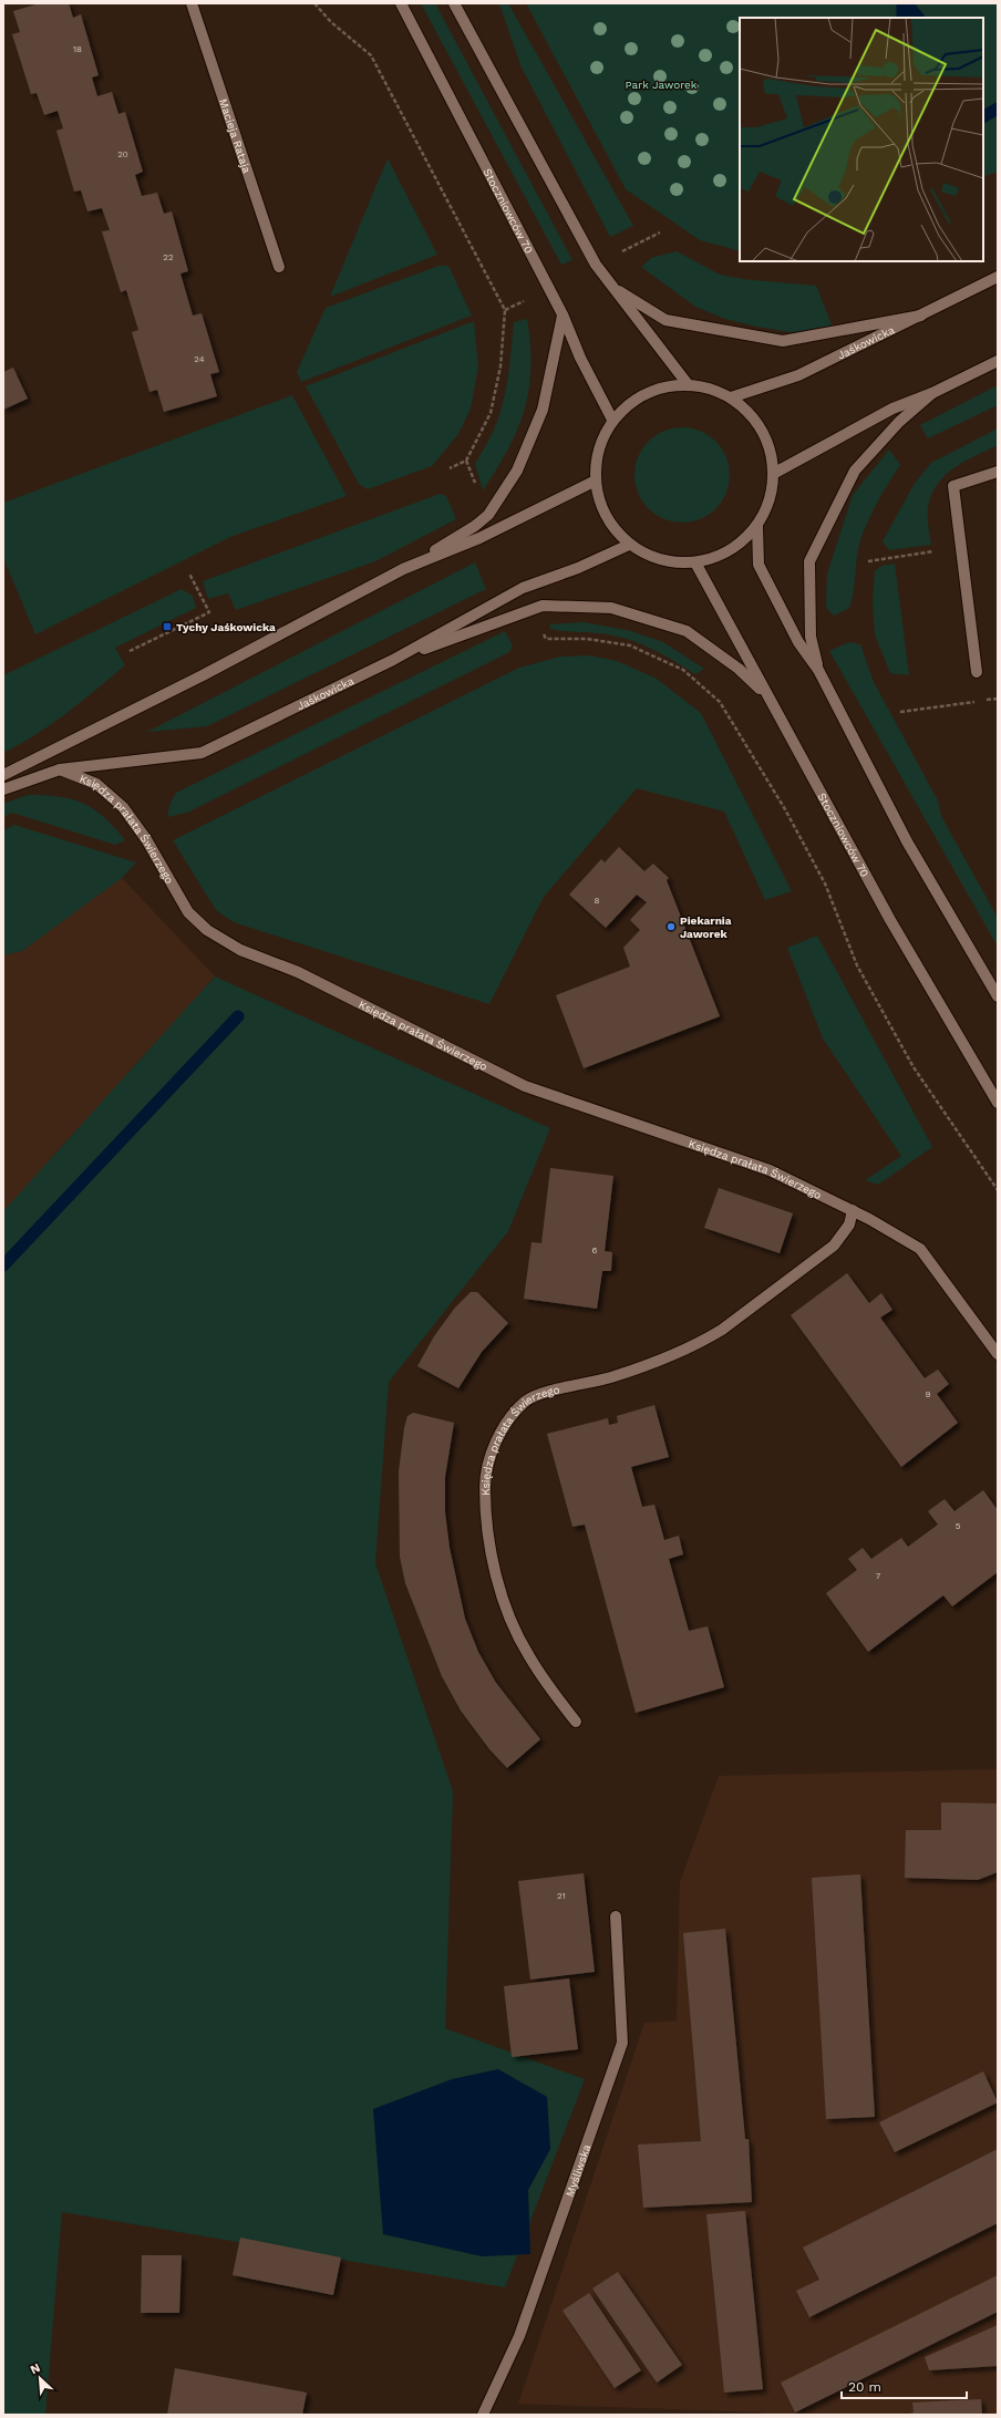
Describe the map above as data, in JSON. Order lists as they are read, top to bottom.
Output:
{
  "streets": {
    "street": [
      "Macieja Rataja",
      "Stoczniowców 70",
      "Jaśkowicka",
      "Księdza prałata Świerzego",
      "Myśliwska"
    ]
  },
  "crossings": [
    ["Jaśkowicka", "Księdza prałata Świerzego"]
  ],
  "parks": ["Park Jaworek"],
  "places": {
    "transit": ["Tychy Jaśkowicka"],
    "other": ["Piekarnia Jaworek"]
  },
  "house_numbers": [
    "18",
    "20",
    "22",
    "24",
    "8",
    "6",
    "9",
    "5",
    "7",
    "21"
  ],
  "scale_bar": "20 m",
  "north": "top left"
}
